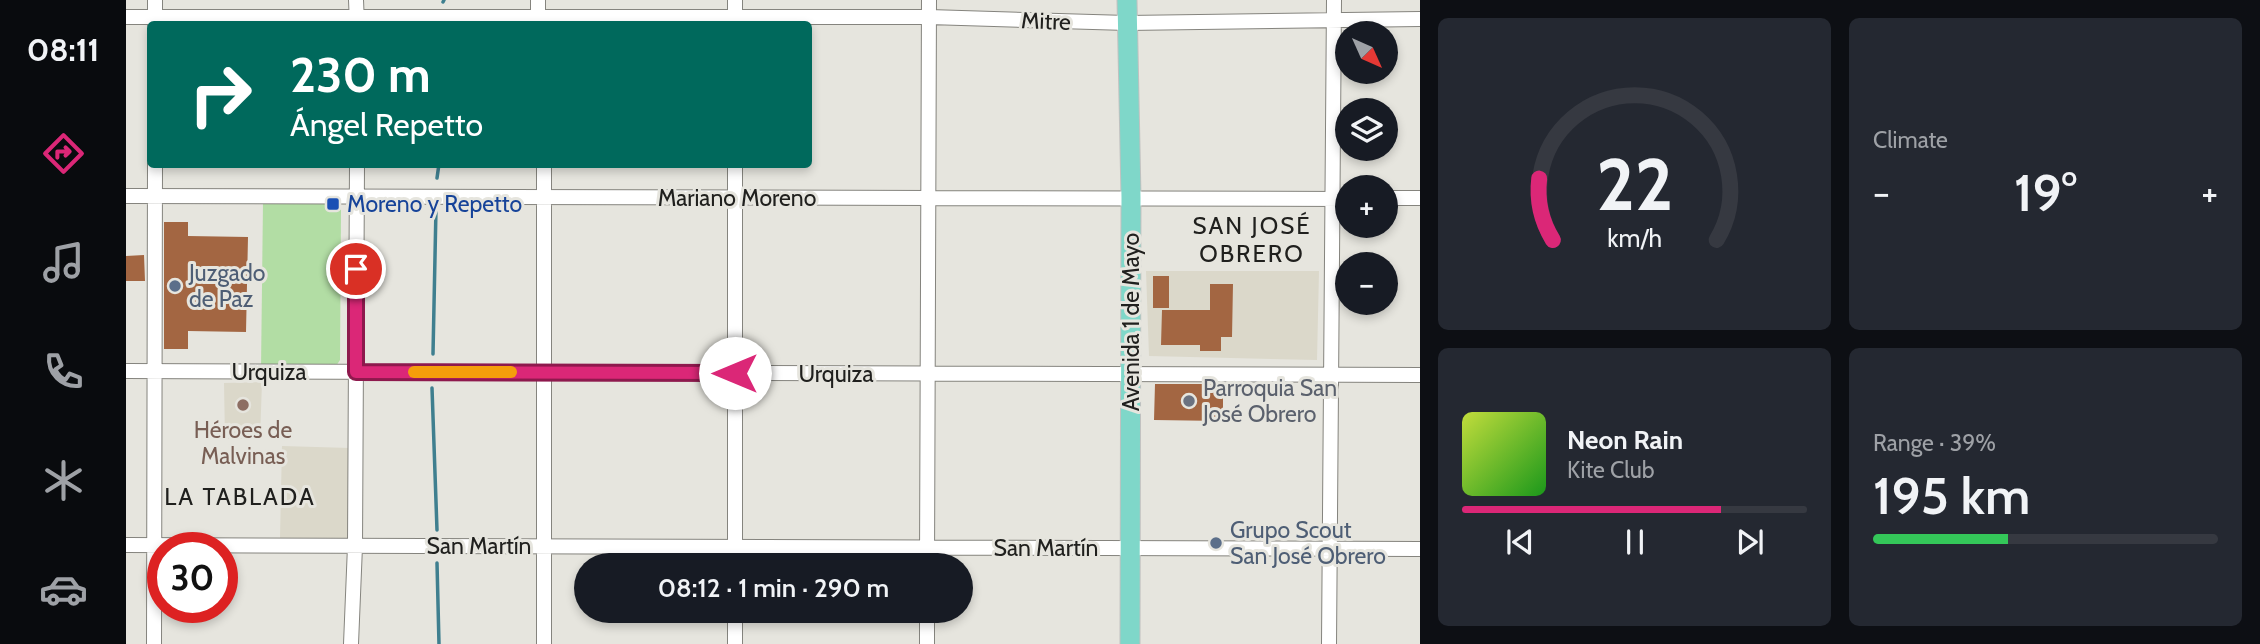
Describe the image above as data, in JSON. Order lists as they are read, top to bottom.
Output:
{
  "streets": {
    "main road": ["Avenida 1 de Mayo"],
    "street": [
      "Mitre",
      "Mariano Moreno",
      "Urquiza",
      "San Martín"
    ]
  },
  "crossings": [
    ["Mitre", "Avenida 1 de Mayo"],
    ["Mariano Moreno", "Avenida 1 de Mayo"],
    ["Avenida 1 de Mayo", "Urquiza"],
    ["Avenida 1 de Mayo", "San Martín"]
  ],
  "districts": ["SAN JOSÉ OBRERO", "LA TABLADA"],
  "places": {
    "transit": ["Moreno y Repetto"],
    "other": [
      "Juzgado de Paz",
      "Parroquia San José Obrero",
      "Héroes de Malvinas",
      "Grupo Scout San José Obrero"
    ]
  },
  "north": "bottom right",
  "page": {
    "tabs": "08:11",
    "tile": [
      "Climate",
      ["Range · 39%", "195 km"]
    ],
    "map_buttons": ["+", "−"],
    "turn": ["230 m", "Ángel Repetto"],
    "heat": ["−", "19°", "+"],
    "song": ["Neon Rain", "Kite Club"],
    "limit": "30",
    "trip": "08:12 · 1 min · 290 m",
    "gauge": ["22", "km/h"]
  }
}
